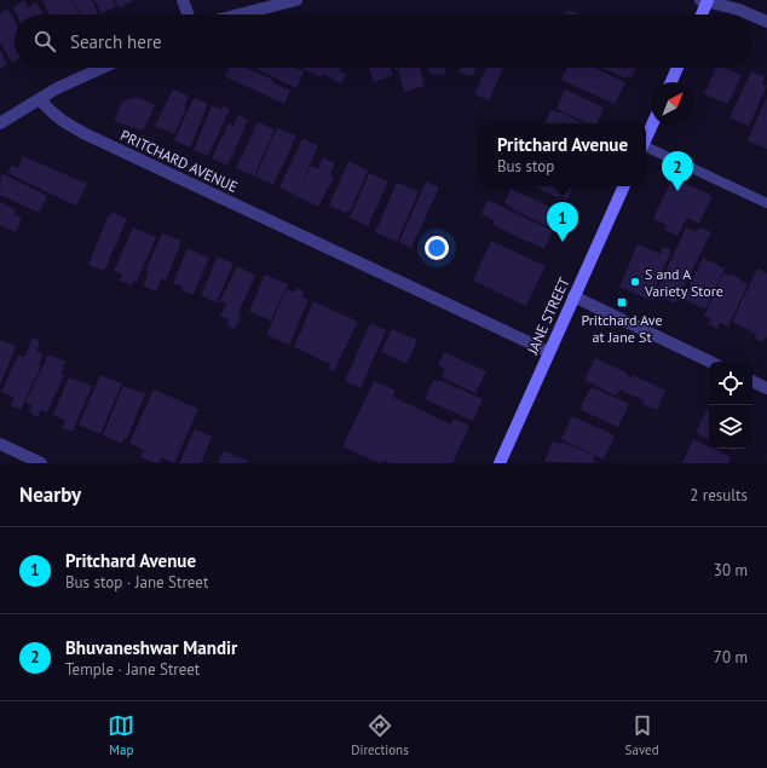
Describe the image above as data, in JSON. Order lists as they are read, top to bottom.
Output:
{
  "streets": {
    "main road": ["JANE STREET"],
    "street": ["PRITCHARD AVENUE"]
  },
  "crossings": [
    ["PRITCHARD AVENUE", "JANE STREET"]
  ],
  "places": {
    "other": ["S and A Variety Store"],
    "transit": ["Pritchard Ave at Jane St"]
  },
  "north": "top right",
  "page": {
    "search": "Search here",
    "popup": ["Pritchard Avenue", "Bus stop"],
    "pins": ["2", "1"],
    "heading": ["Nearby", "2 results"],
    "list": [
      {
        "mark": "1",
        "name": "Pritchard Avenue",
        "note": "Bus stop · Jane Street",
        "value": "30 m"
      },
      {
        "mark": "2",
        "name": "Bhuvaneshwar Mandir",
        "note": "Temple · Jane Street",
        "value": "70 m"
      }
    ],
    "nav": ["Map", "Directions", "Saved"]
  }
}
